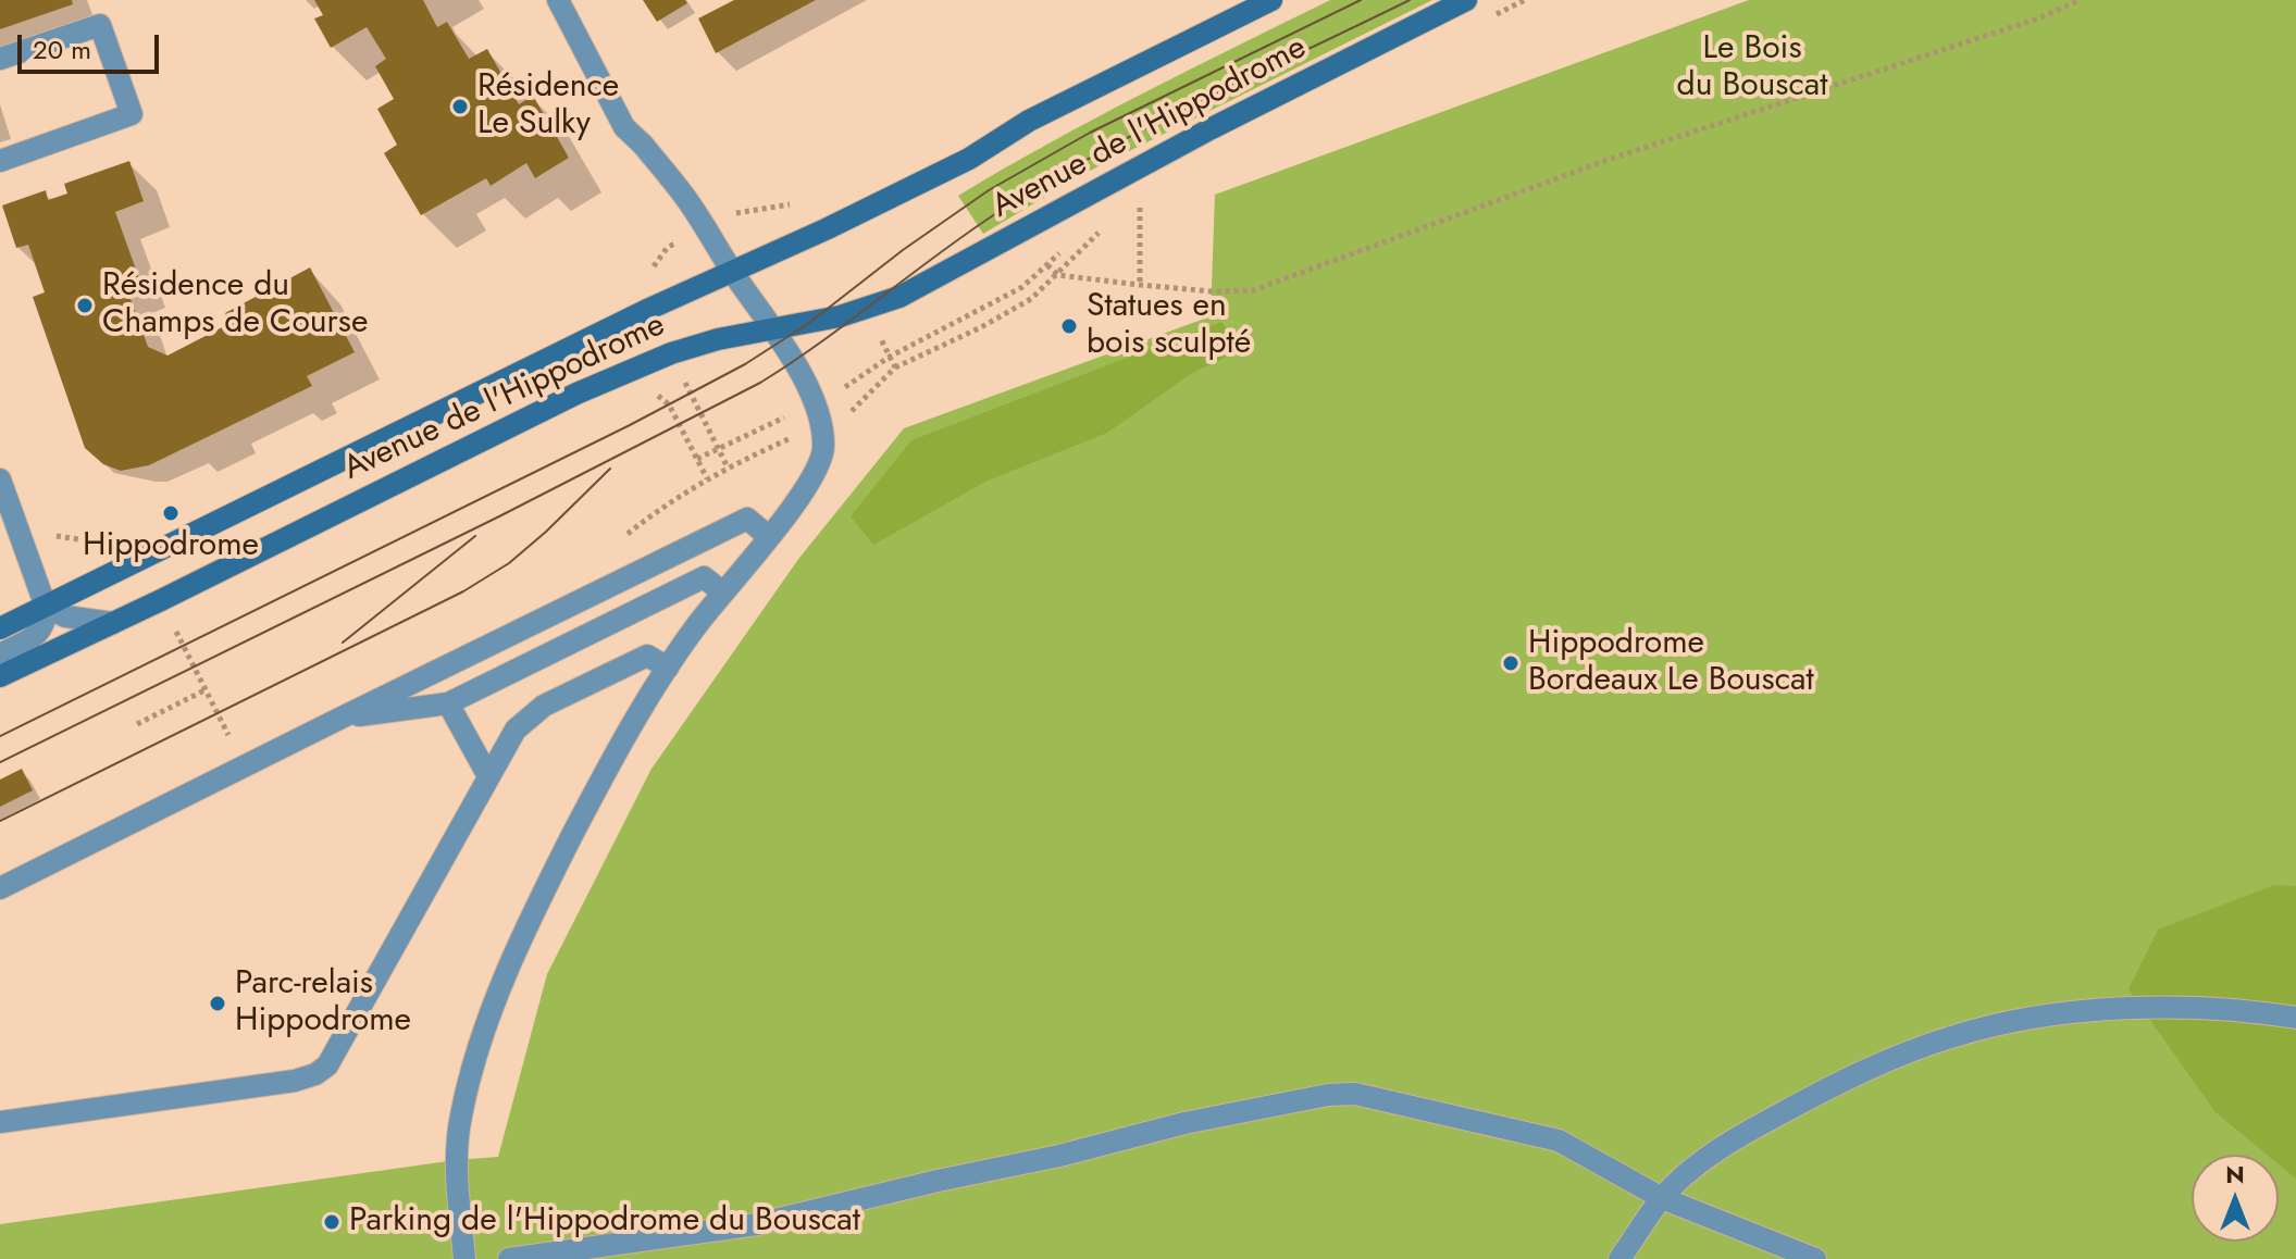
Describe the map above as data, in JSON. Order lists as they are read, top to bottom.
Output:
{
  "streets": {
    "street": ["Avenue de l'Hippodrome"]
  },
  "parks": ["Le Bois du Bouscat"],
  "places": [
    "Résidence Le Sulky",
    "Résidence du Champs de Course",
    "Statues en bois sculpté",
    "Hippodrome",
    "Hippodrome Bordeaux Le Bouscat",
    "Parc-relais Hippodrome",
    "Parking de l'Hippodrome du Bouscat"
  ],
  "scale_bar": "20 m",
  "north": "top"
}
